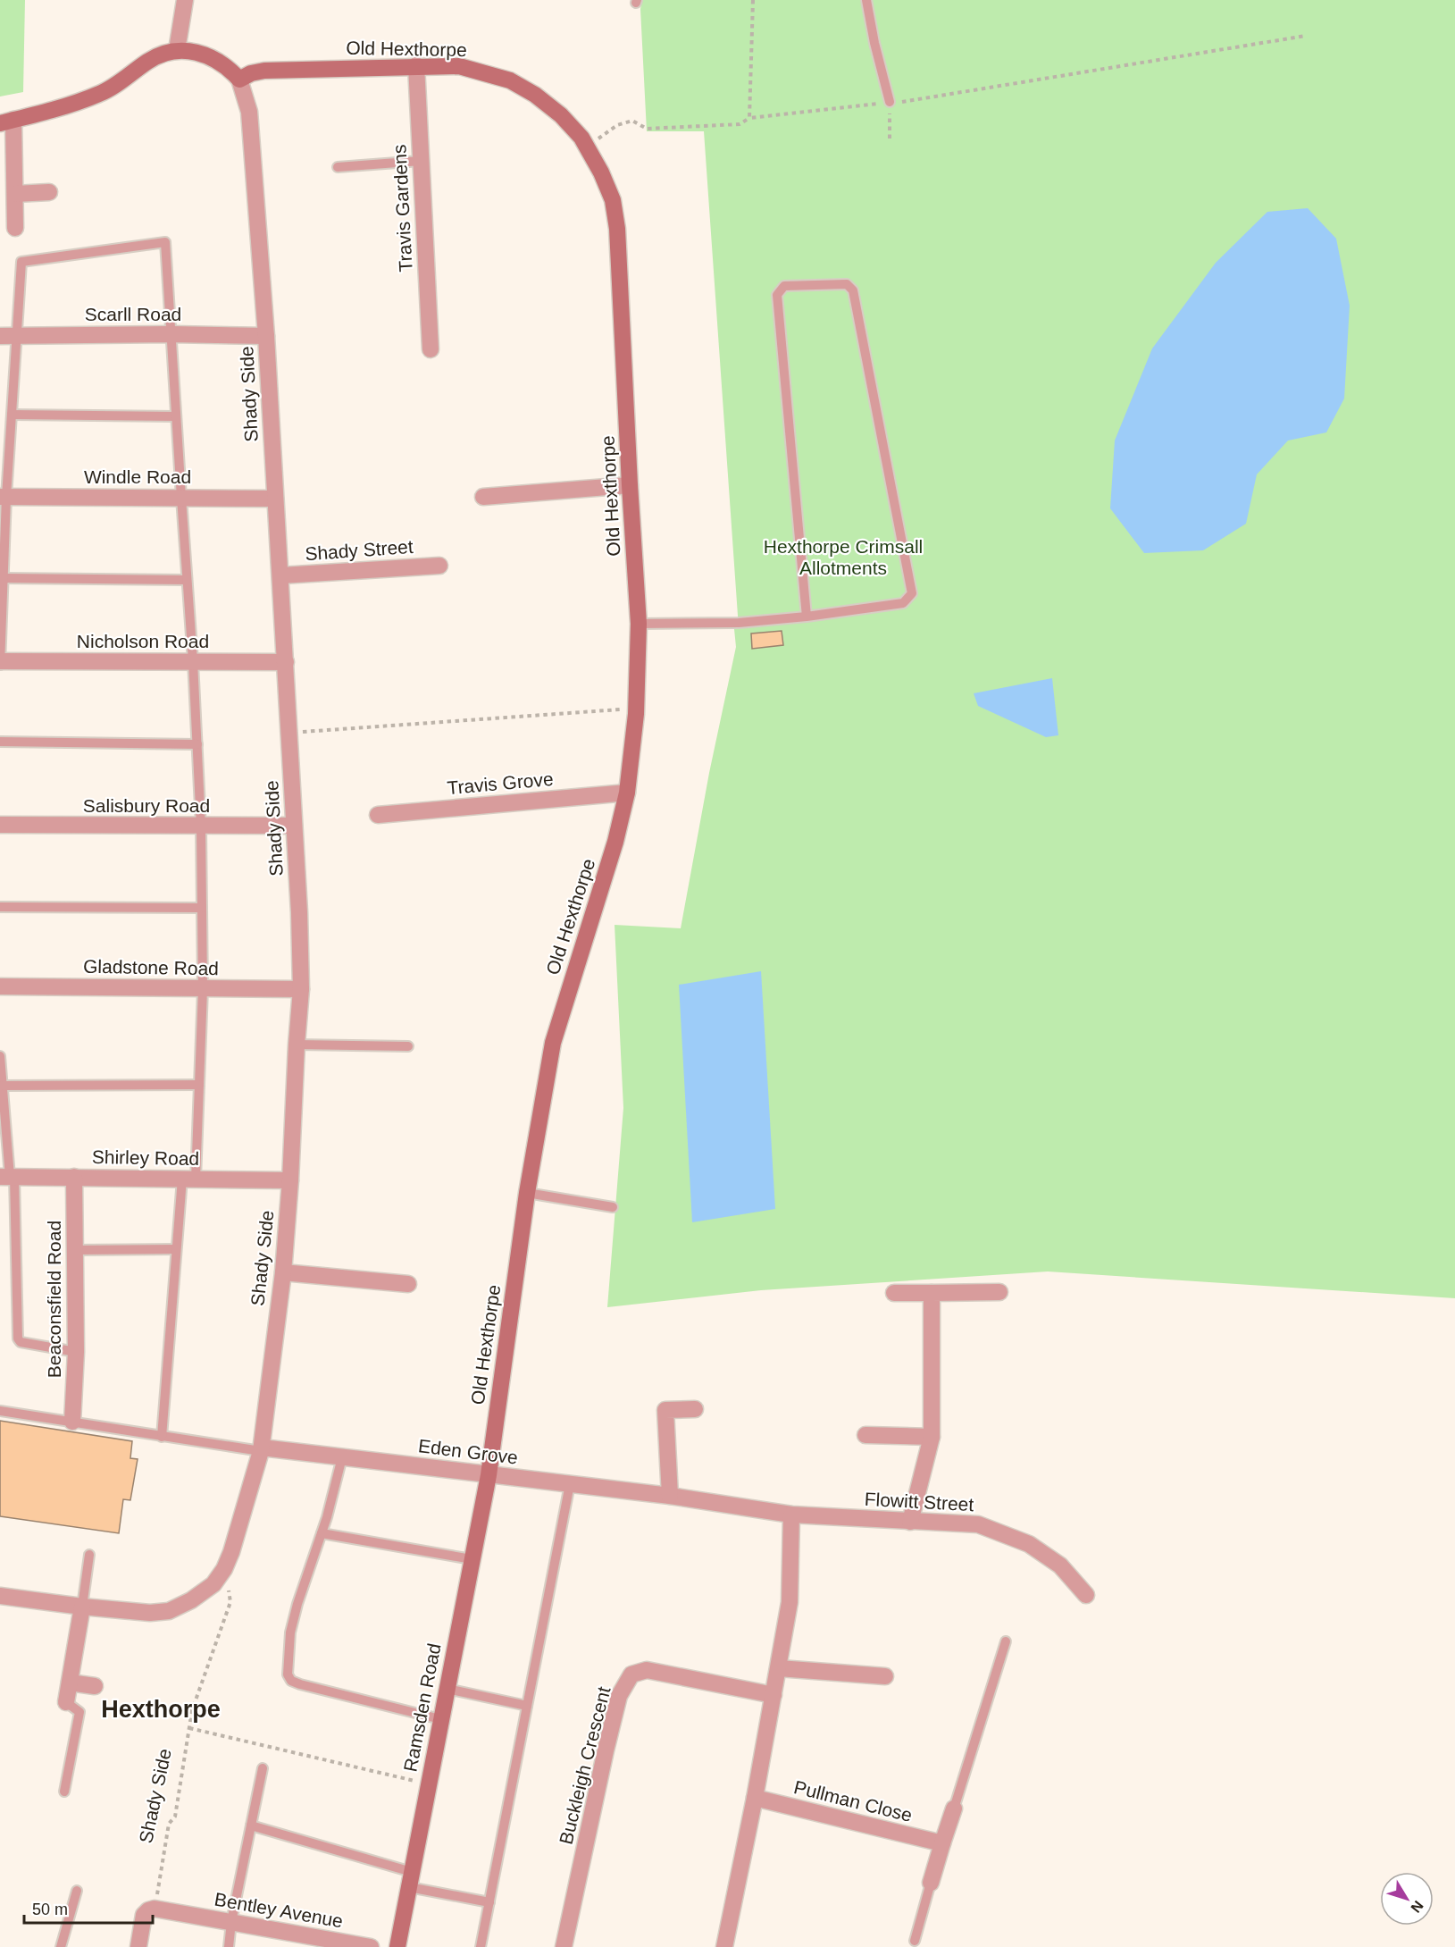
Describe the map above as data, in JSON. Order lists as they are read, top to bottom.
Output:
{
  "streets": {
    "street": [
      "Old Hexthorpe",
      "Travis Gardens",
      "Scarll Road",
      "Shady Side",
      "Windle Road",
      "Shady Street",
      "Nicholson Road",
      "Travis Grove",
      "Salisbury Road",
      "Gladstone Road",
      "Shirley Road",
      "Beaconsfield Road",
      "Eden Grove",
      "Flowitt Street",
      "Ramsden Road",
      "Buckleigh Crescent",
      "Pullman Close",
      "Bentley Avenue"
    ]
  },
  "crossings": [
    ["Old Hexthorpe", "Travis Gardens"],
    ["Old Hexthorpe", "Shady Side"],
    ["Old Hexthorpe", "Travis Grove"],
    ["Old Hexthorpe", "Eden Grove"],
    ["Old Hexthorpe", "Ramsden Road"],
    ["Scarll Road", "Shady Side"],
    ["Shady Side", "Windle Road"],
    ["Shady Side", "Shady Street"],
    ["Shady Side", "Nicholson Road"],
    ["Shady Side", "Salisbury Road"],
    ["Shady Side", "Gladstone Road"],
    ["Shady Side", "Shirley Road"],
    ["Shady Side", "Eden Grove"],
    ["Shady Side", "Bentley Avenue"],
    ["Shirley Road", "Beaconsfield Road"],
    ["Eden Grove", "Flowitt Street"],
    ["Eden Grove", "Ramsden Road"]
  ],
  "districts": ["Hexthorpe"],
  "parks": ["Hexthorpe Crimsall Allotments"],
  "scale_bar": "50 m",
  "north": "bottom right"
}
